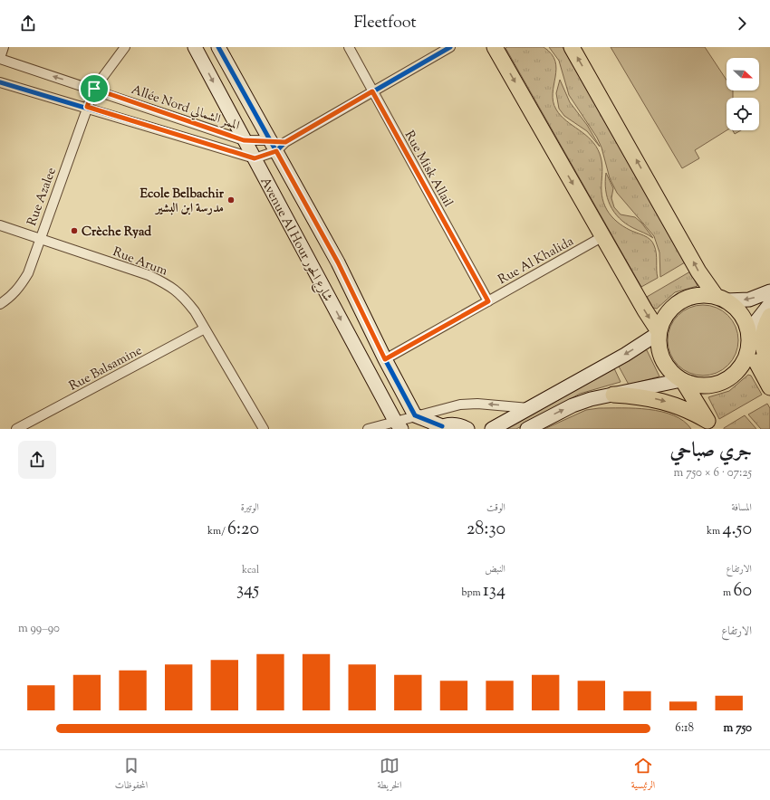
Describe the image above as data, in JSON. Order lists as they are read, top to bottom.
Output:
{
  "streets": {
    "street": [
      "Allée Nord الممر الشمالي",
      "Rue Misk Allail",
      "Rue Azalee",
      "Avenue Al Hour شارع الحور",
      "Rue Al Khalida",
      "Rue Arum",
      "Rue Balsamine"
    ]
  },
  "crossings": [
    ["Allée Nord الممر الشمالي", "Rue Azalee"],
    ["Allée Nord الممر الشمالي", "Avenue Al Hour شارع الحور"],
    ["Rue Misk Allail", "Rue Al Khalida"],
    ["Rue Azalee", "Rue Arum"],
    ["Avenue Al Hour شارع الحور", "Rue Al Khalida"],
    ["Rue Arum", "Rue Balsamine"]
  ],
  "places": ["Ecole Belbachir مدرسة ابن البشير", "Crèche Ryad"],
  "north": "right",
  "page": {
    "header": "Fleetfoot",
    "heading": ["جري صباحي", "07:25 · 6 × 750 m"],
    "stats": [
      ["المسافة", "4.50 km"],
      ["الوقت", "28:30"],
      ["الوتيرة", "6:20 /km"],
      ["الارتفاع", "60 m"],
      ["النبض", "134 bpm"],
      ["kcal", "345"]
    ],
    "chart": ["الارتفاع", "90–99 m"],
    "list": [
      {
        "name": "750 m",
        "note": "6:18"
      }
    ],
    "tabs": ["الرئيسية", "الخريطة", "المحفوظات"]
  }
}
